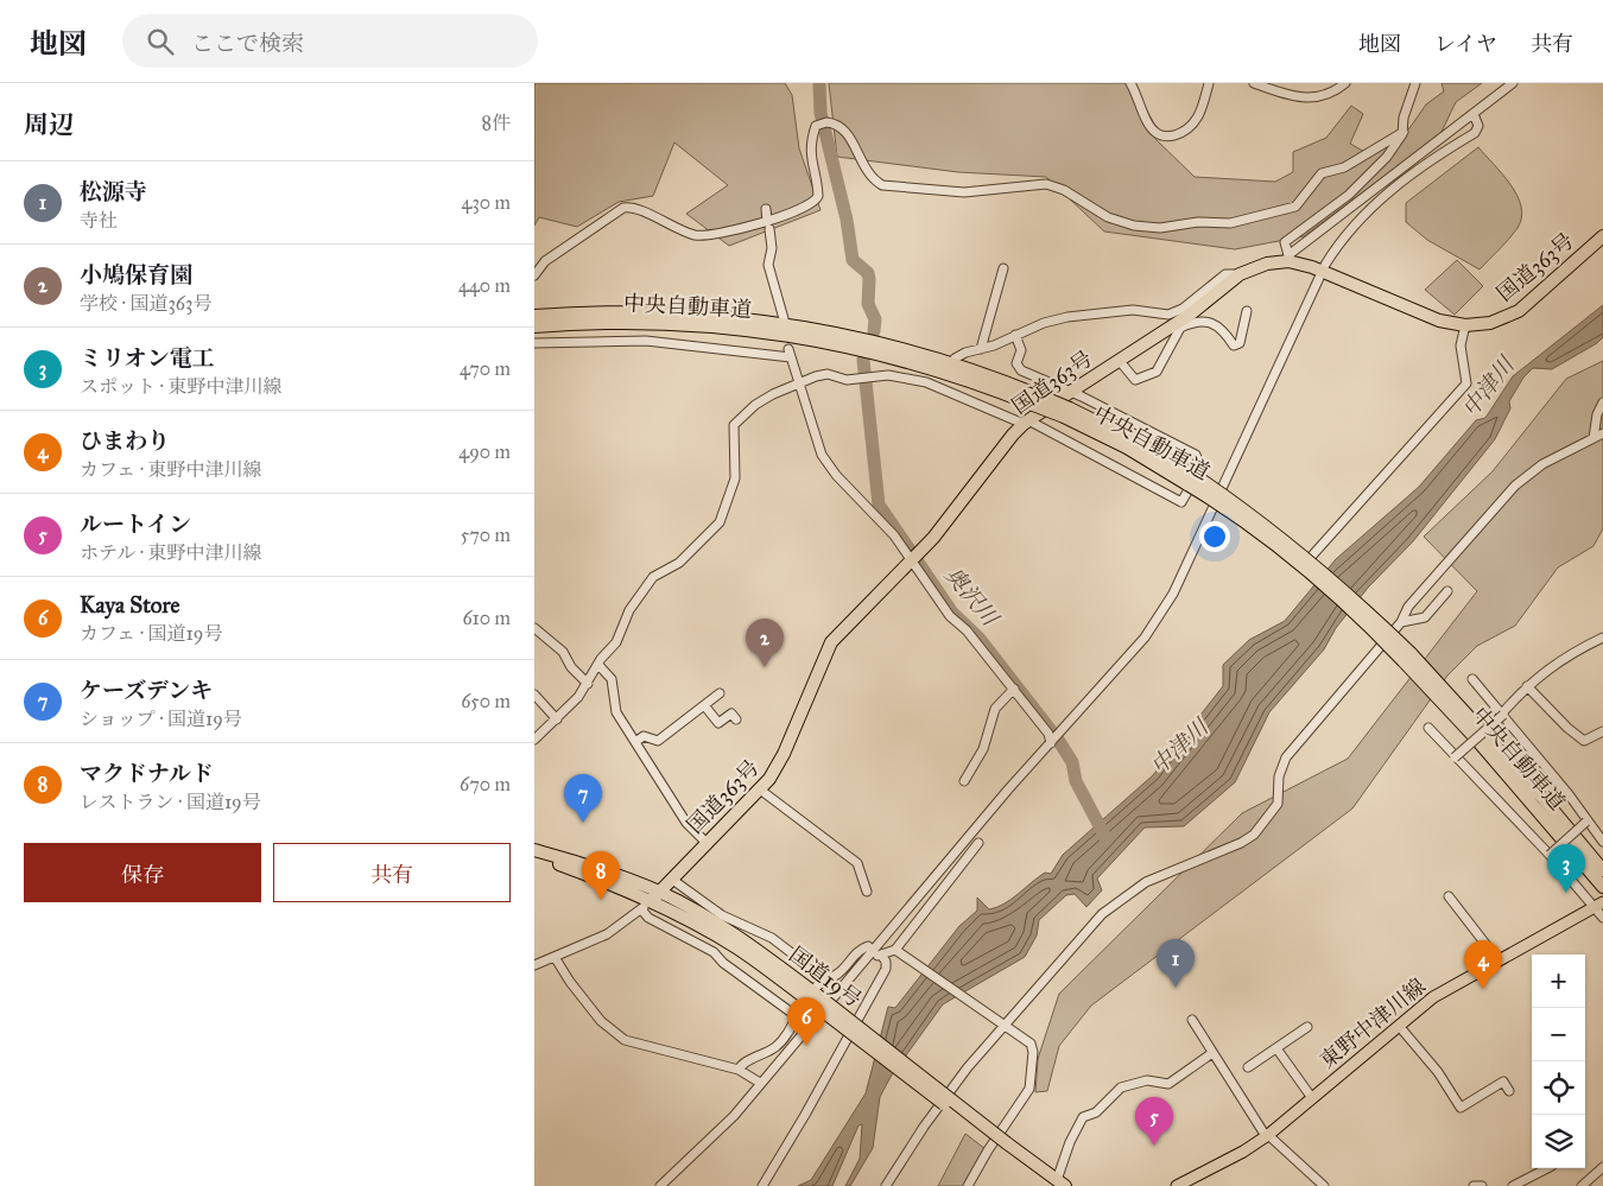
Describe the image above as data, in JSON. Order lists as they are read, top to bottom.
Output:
{
  "streets": {
    "highway": ["国道363号", "中央自動車道", "国道19号"],
    "main road": ["東野中津川線"]
  },
  "crossings": [
    ["国道363号", "国道19号"]
  ],
  "water": ["中津川", "奥沢川"],
  "page": {
    "header": "地図",
    "search": "ここで検索",
    "nav": ["地図", "レイヤ", "共有"],
    "heading": ["周辺", "8件"],
    "list": [
      {
        "mark": "1",
        "name": "松源寺",
        "note": "寺社",
        "value": "430 m"
      },
      {
        "mark": "2",
        "name": "小鳩保育園",
        "note": "学校 · 国道363号",
        "value": "440 m"
      },
      {
        "mark": "3",
        "name": "ミリオン電工",
        "note": "スポット · 東野中津川線",
        "value": "470 m"
      },
      {
        "mark": "4",
        "name": "ひまわり",
        "note": "カフェ · 東野中津川線",
        "value": "490 m"
      },
      {
        "mark": "5",
        "name": "ルートイン",
        "note": "ホテル · 東野中津川線",
        "value": "570 m"
      },
      {
        "mark": "6",
        "name": "Kaya Store",
        "note": "カフェ · 国道19号",
        "value": "610 m"
      },
      {
        "mark": "7",
        "name": "ケーズデンキ",
        "note": "ショップ · 国道19号",
        "value": "650 m"
      },
      {
        "mark": "8",
        "name": "マクドナルド",
        "note": "レストラン · 国道19号",
        "value": "670 m"
      }
    ],
    "pins": [
      "2",
      "7",
      "3",
      "8",
      "1",
      "4",
      "6",
      "5"
    ],
    "buttons": ["保存", "共有"],
    "map_buttons": ["+", "−"]
  }
}
